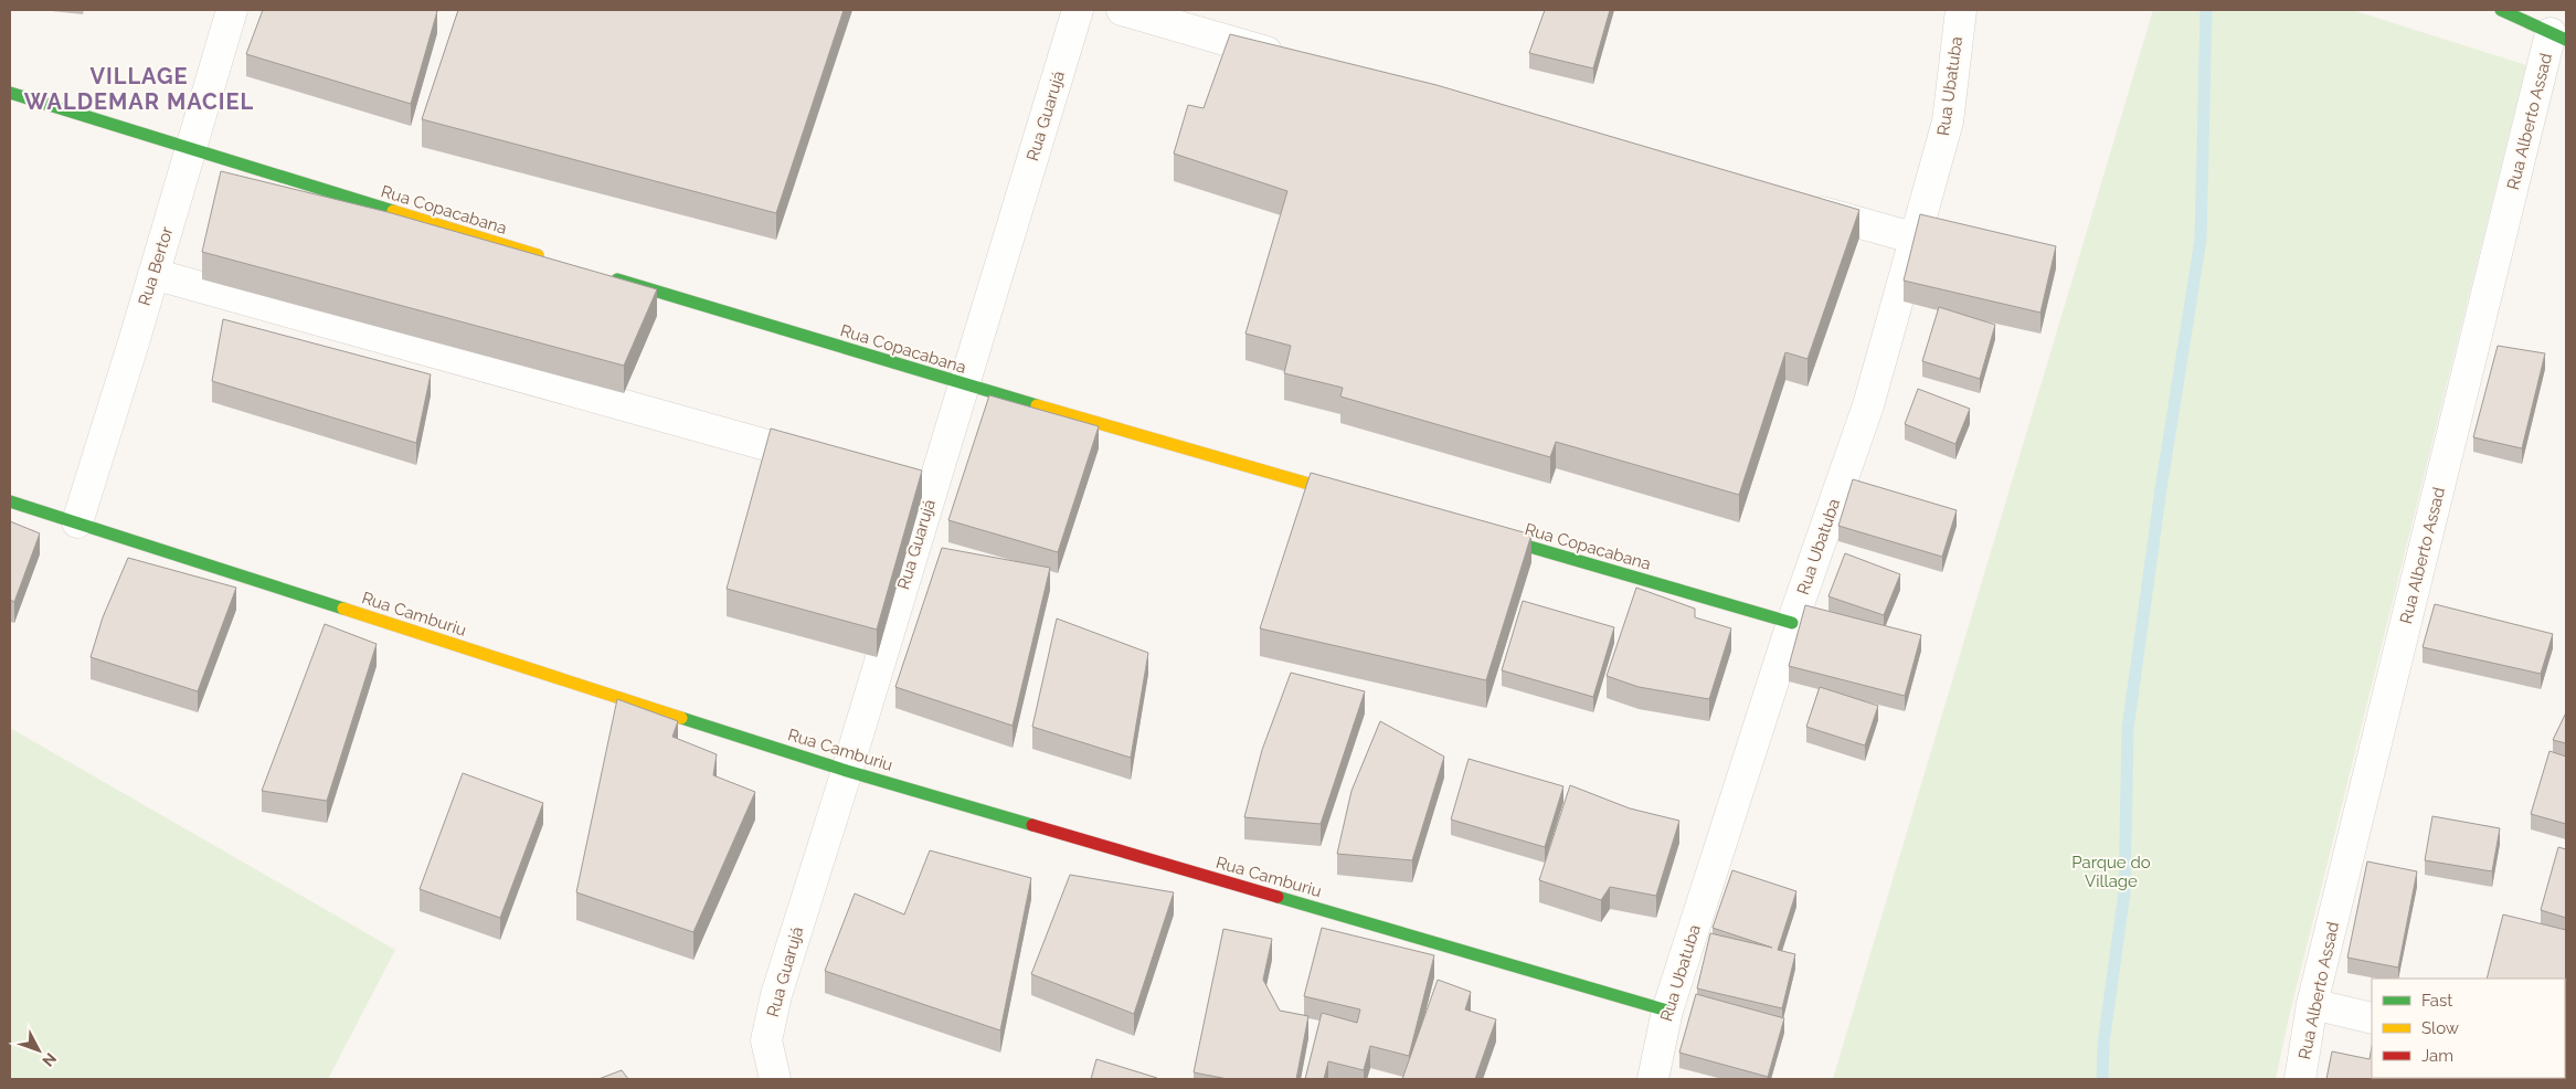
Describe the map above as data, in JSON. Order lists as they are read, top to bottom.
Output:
{
  "streets": {
    "street": [
      "Rua Ubatuba",
      "Rua Guarujá",
      "Rua Alberto Assad",
      "Rua Copacabana",
      "Rua Bertor",
      "Rua Camburiu"
    ]
  },
  "crossings": [
    ["Rua Ubatuba", "Rua Copacabana"],
    ["Rua Ubatuba", "Rua Camburiu"],
    ["Rua Guarujá", "Rua Copacabana"],
    ["Rua Guarujá", "Rua Camburiu"],
    ["Rua Copacabana", "Rua Bertor"],
    ["Rua Bertor", "Rua Camburiu"]
  ],
  "districts": ["VILLAGE WALDEMAR MACIEL"],
  "parks": ["Parque do Village"],
  "legend": ["Fast", "Slow", "Jam"],
  "north": "bottom right"
}
